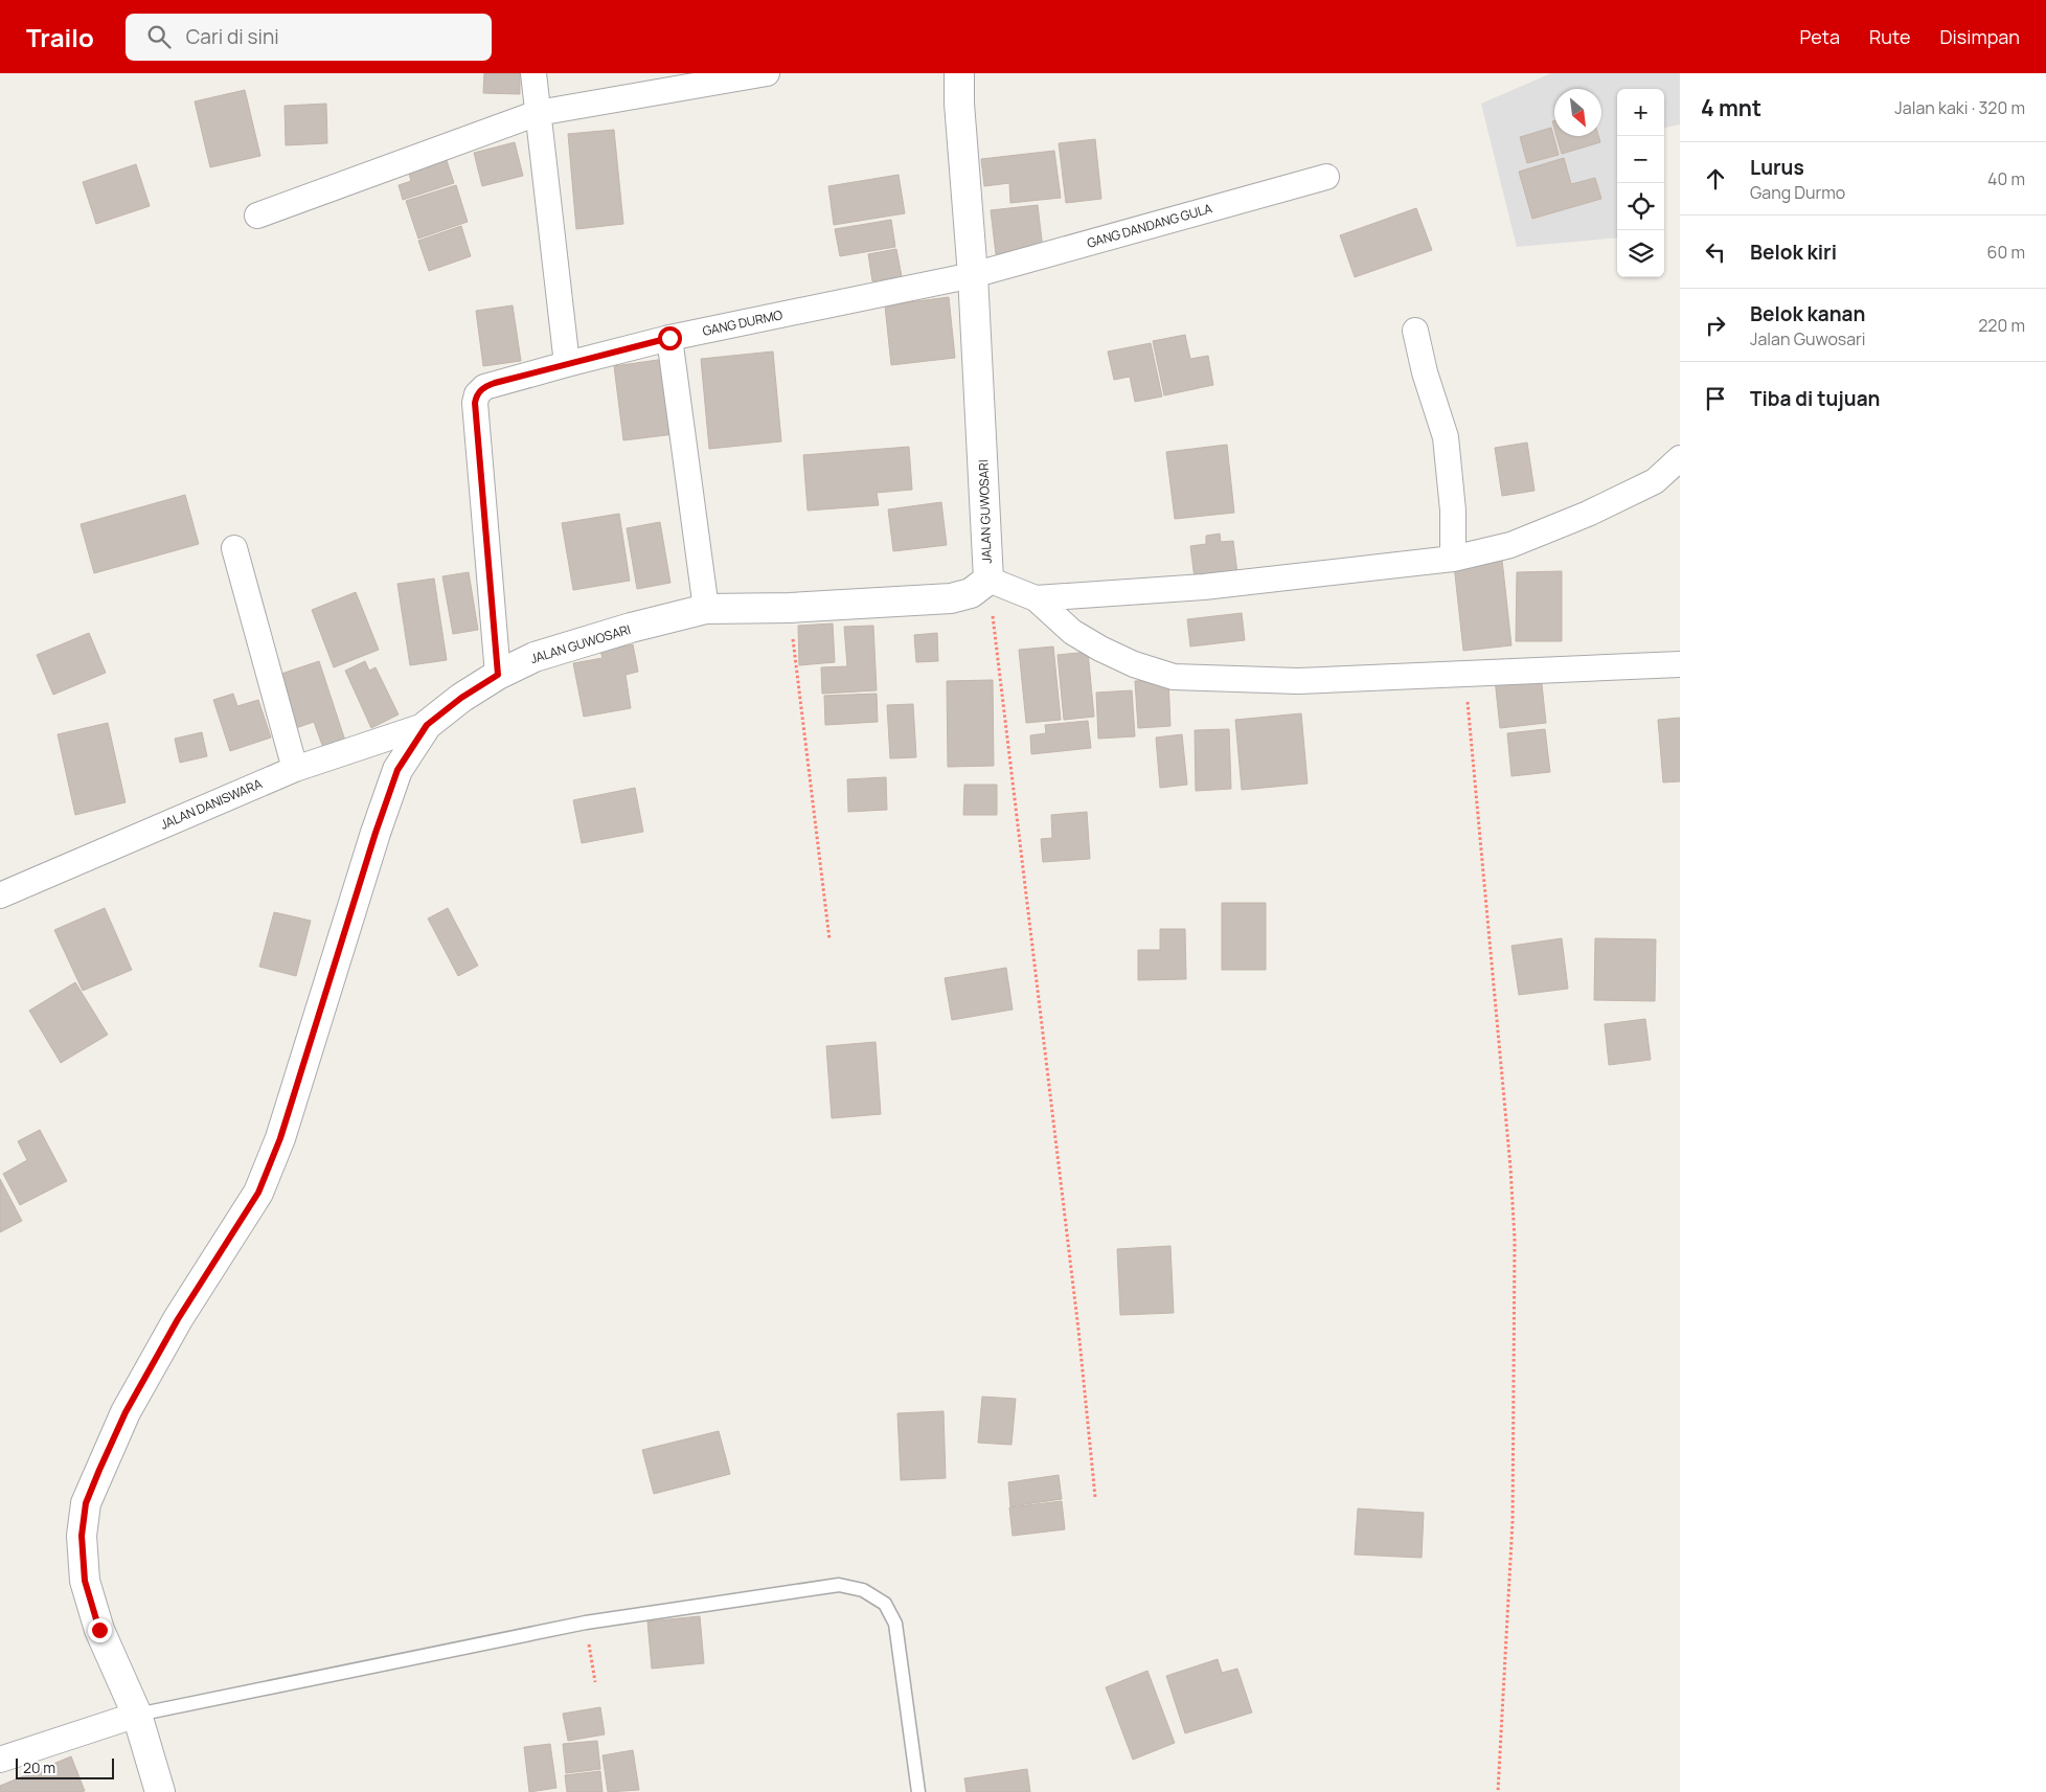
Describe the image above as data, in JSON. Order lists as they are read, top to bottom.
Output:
{
  "streets": {
    "street": [
      "GANG DANDANG GULA",
      "GANG DURMO",
      "JALAN GUWOSARI",
      "JALAN DANISWARA"
    ]
  },
  "crossings": [
    ["GANG DANDANG GULA", "GANG DURMO"],
    ["GANG DANDANG GULA", "JALAN GUWOSARI"],
    ["GANG DURMO", "JALAN GUWOSARI"],
    ["JALAN GUWOSARI", "JALAN DANISWARA"]
  ],
  "scale_bar": "20 m",
  "north": "bottom right",
  "page": {
    "header": "Trailo",
    "search": "Cari di sini",
    "nav": ["Peta", "Rute", "Disimpan"],
    "heading": ["4 mnt", "Jalan kaki · 320 m"],
    "map_buttons": ["+", "−"],
    "list": [
      ["Lurus", "Gang Durmo", "40 m"],
      ["Belok kiri", "60 m"],
      ["Belok kanan", "Jalan Guwosari", "220 m"],
      "Tiba di tujuan"
    ],
    "scale": "20 m"
  }
}
